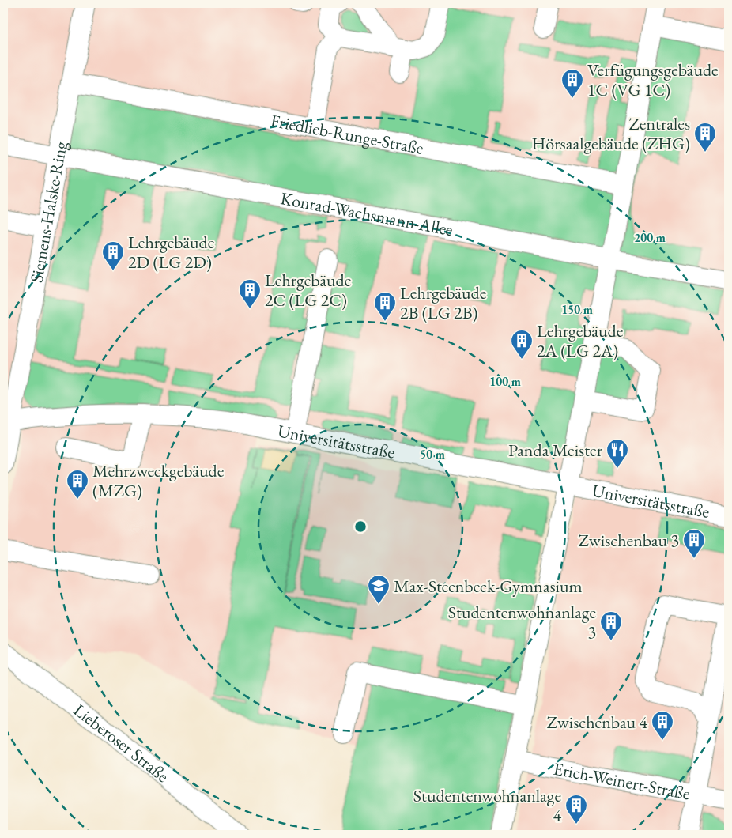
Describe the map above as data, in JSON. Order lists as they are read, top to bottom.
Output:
{
  "streets": {
    "street": [
      "Friedlieb-Runge-Straße",
      "Siemens-Halske-Ring",
      "Konrad-Wachsmann-Allee",
      "Universitätsstraße",
      "Lieberoser Straße",
      "Erich-Weinert-Straße"
    ]
  },
  "crossings": [
    ["Friedlieb-Runge-Straße", "Siemens-Halske-Ring"],
    ["Siemens-Halske-Ring", "Konrad-Wachsmann-Allee"],
    ["Siemens-Halske-Ring", "Universitätsstraße"]
  ],
  "places": {
    "building": [
      "Verfügungsgebäude 1C (VG 1C)",
      "Zentrales Hörsaalgebäude (ZHG)",
      "Lehrgebäude 2D (LG 2D)",
      "Lehrgebäude 2C (LG 2C)",
      "Lehrgebäude 2B (LG 2B)",
      "Lehrgebäude 2A (LG 2A)",
      "Mehrzweckgebäude (MZG)",
      "Zwischenbau 3",
      "Studentenwohnanlage 3",
      "Zwischenbau 4",
      "Studentenwohnanlage 4"
    ],
    "restaurant": ["Panda Meister"],
    "school or university": ["Max-Steenbeck-Gymnasium"]
  },
  "rings": [
    "200 m",
    "150 m",
    "100 m",
    "50 m"
  ]
}
